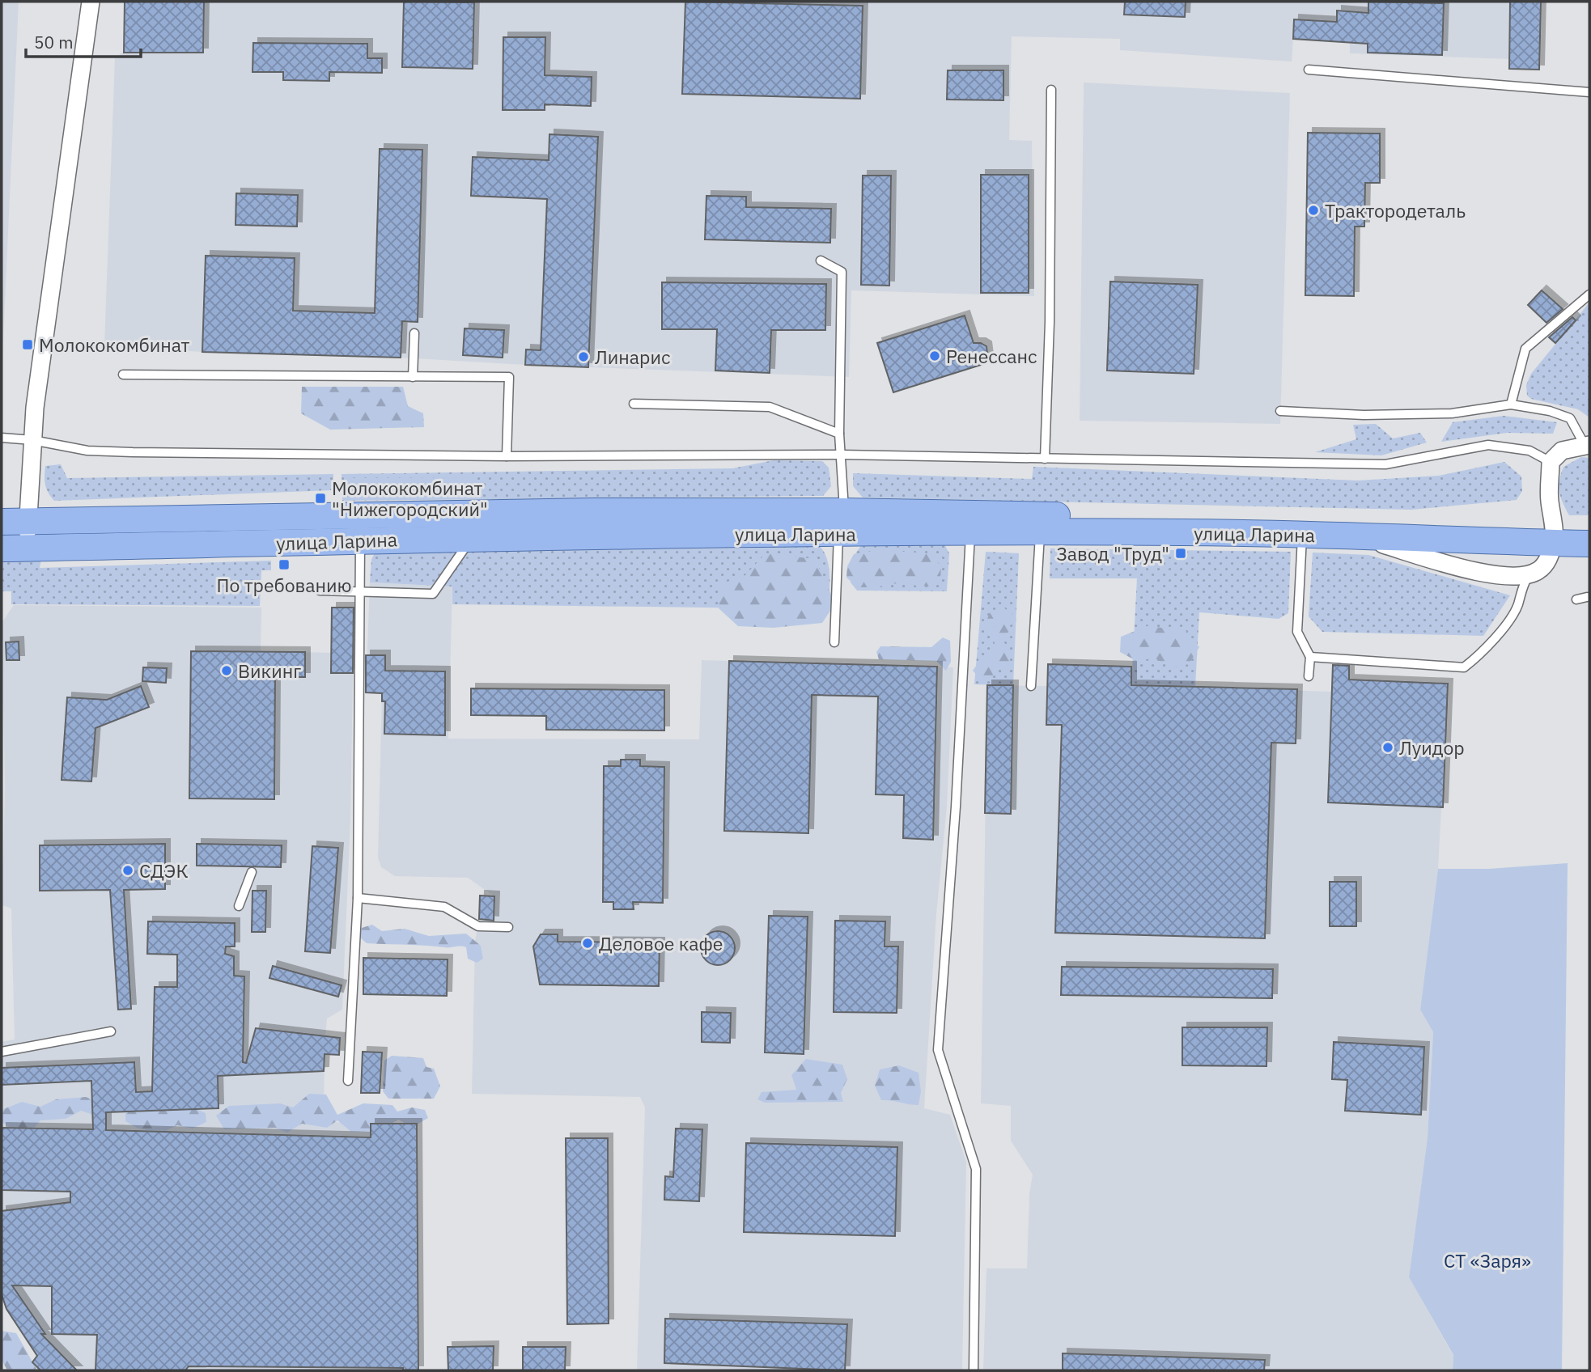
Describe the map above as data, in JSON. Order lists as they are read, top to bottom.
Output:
{
  "streets": {
    "main road": ["улица Ларина"]
  },
  "parks": ["СТ «Заря»"],
  "places": {
    "other": [
      "Трактородеталь",
      "Ренессанс",
      "Линарис",
      "Викинг",
      "Луидор",
      "СДЭК",
      "Деловое кафе"
    ],
    "transit": [
      "Молококомбинат",
      "Молококомбинат \"Нижегородский\"",
      "Завод \"Труд\"",
      "По требованию"
    ]
  },
  "scale_bar": "50 m"
}
